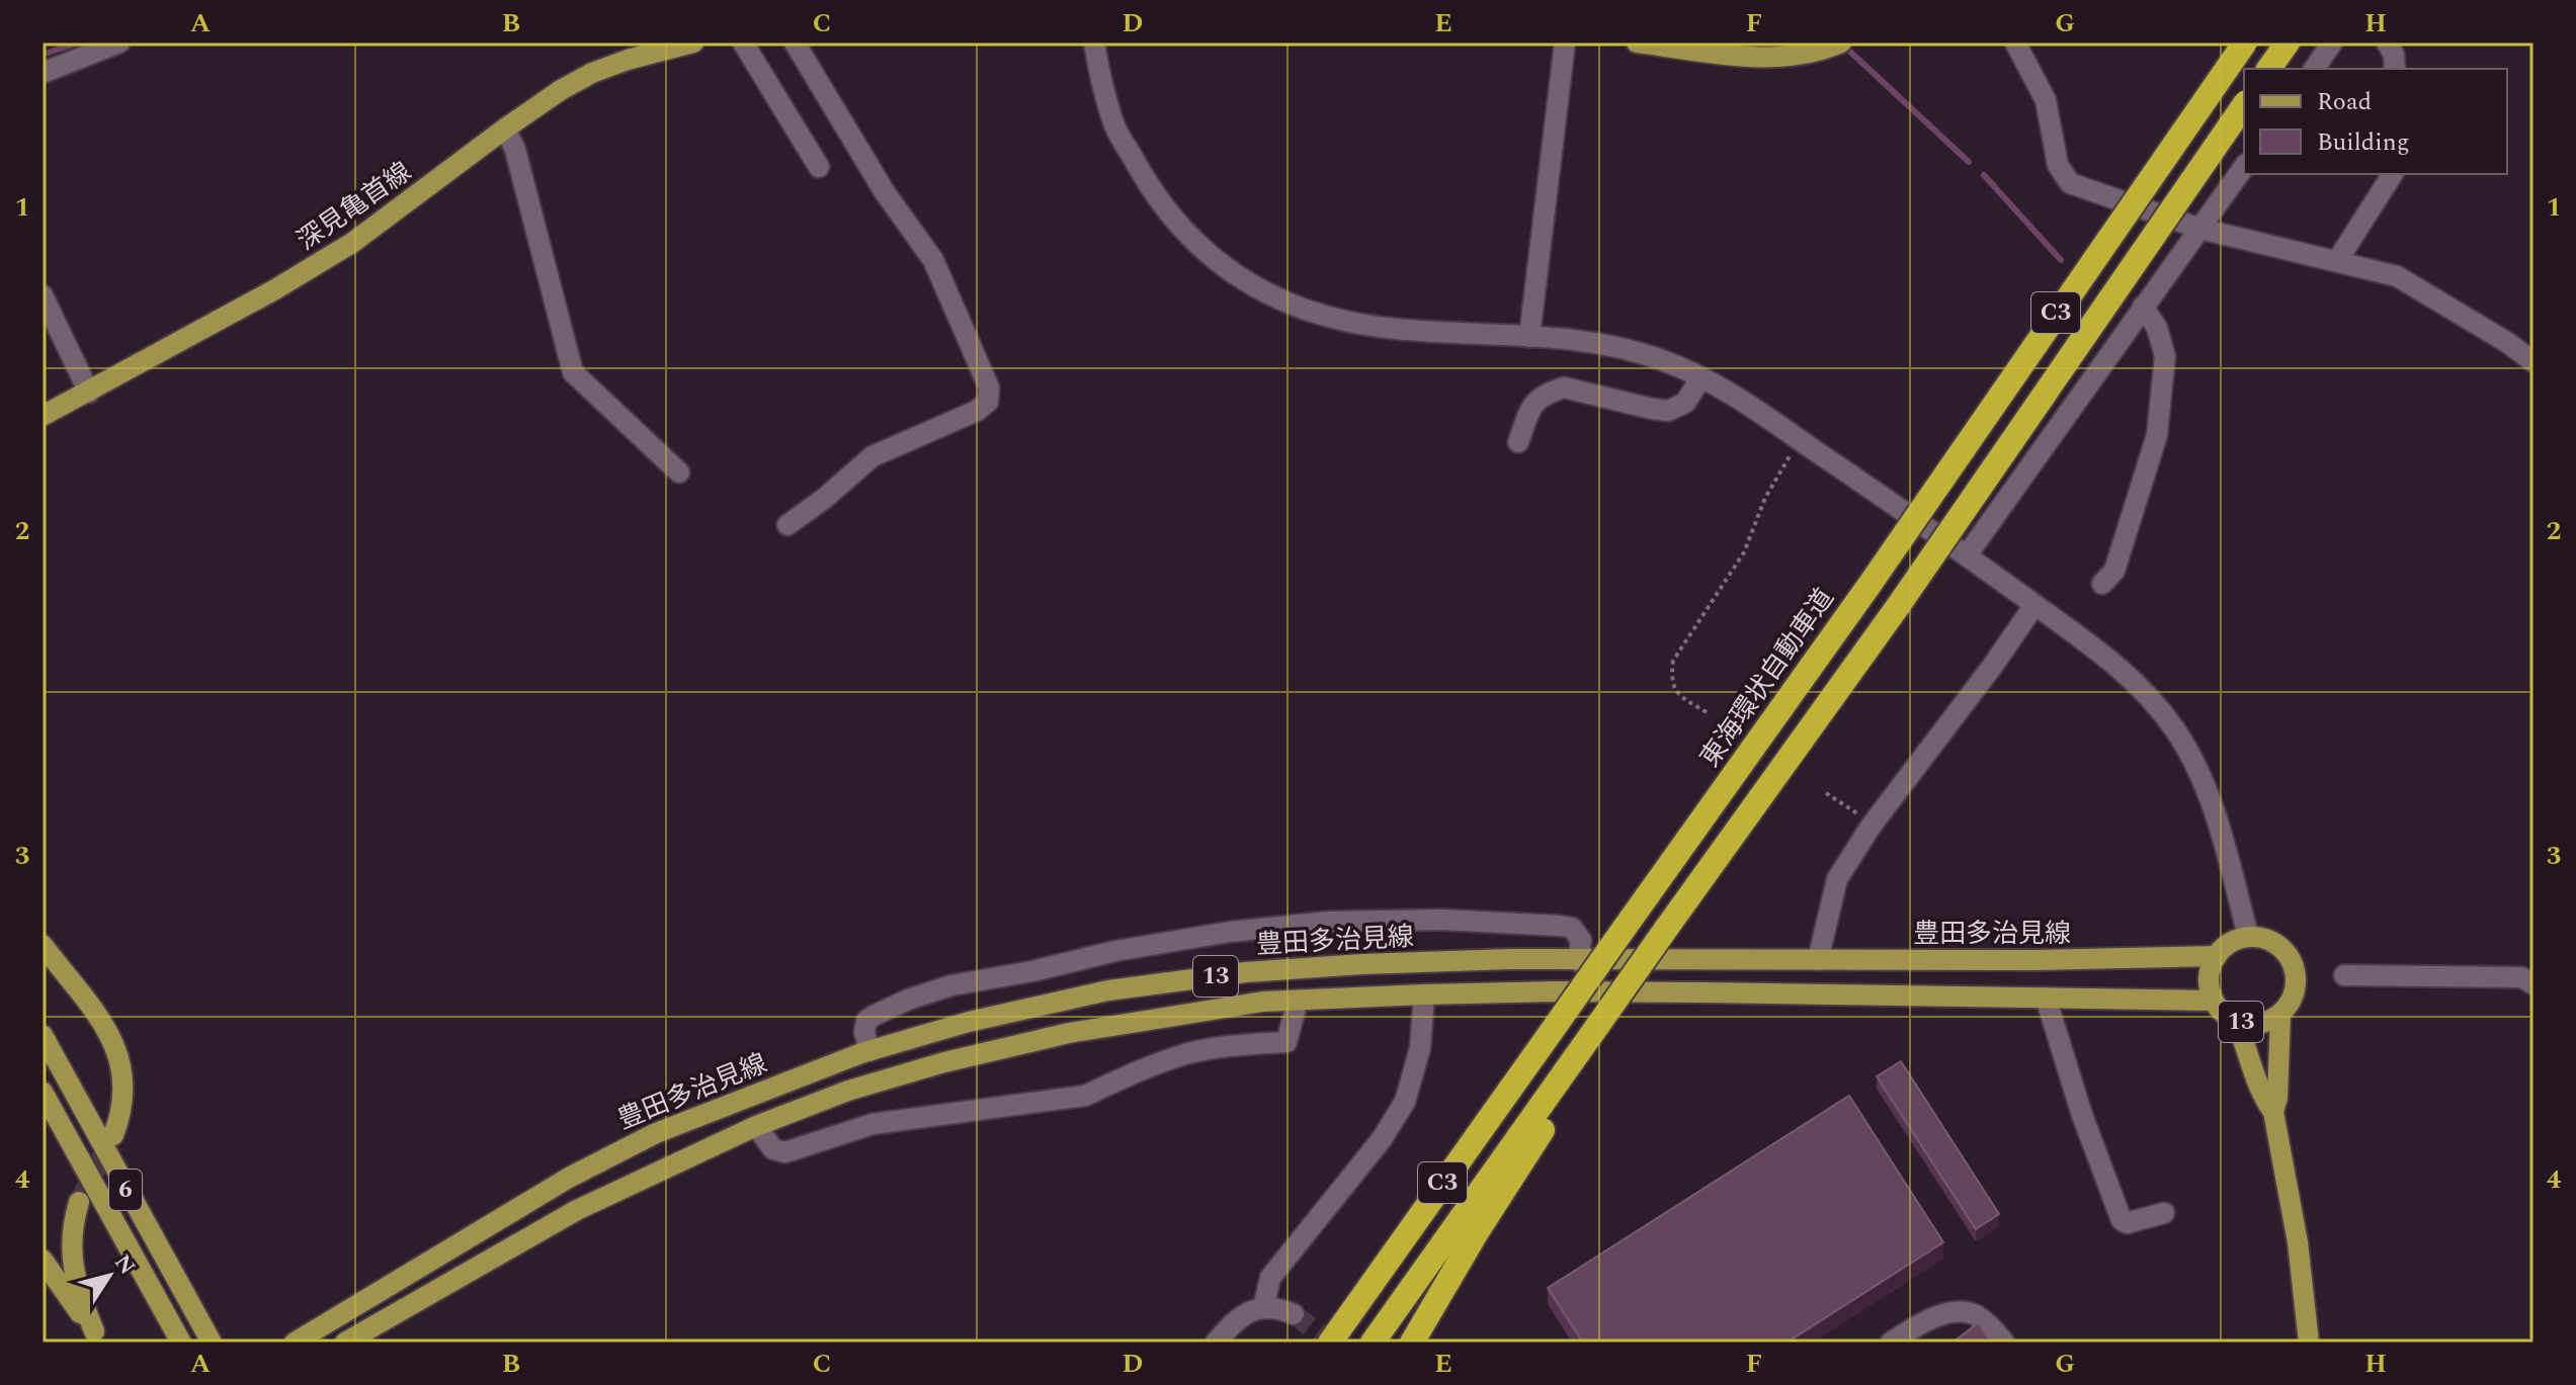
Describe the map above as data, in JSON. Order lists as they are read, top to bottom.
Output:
{
  "streets": {
    "highway": ["C3", "東海環状自動車道"],
    "main road": [
      "深見亀首線",
      "豊田多治見線",
      "13",
      "6"
    ]
  },
  "crossings": [
    ["豊田多治見線", "13"]
  ],
  "legend": ["Road", "Building"],
  "north": "top right",
  "grid": {
    "columns": [
      "A",
      "B",
      "C",
      "D",
      "E",
      "F",
      "G",
      "H"
    ],
    "rows": [
      "1",
      "2",
      "3",
      "4"
    ]
  }
}
